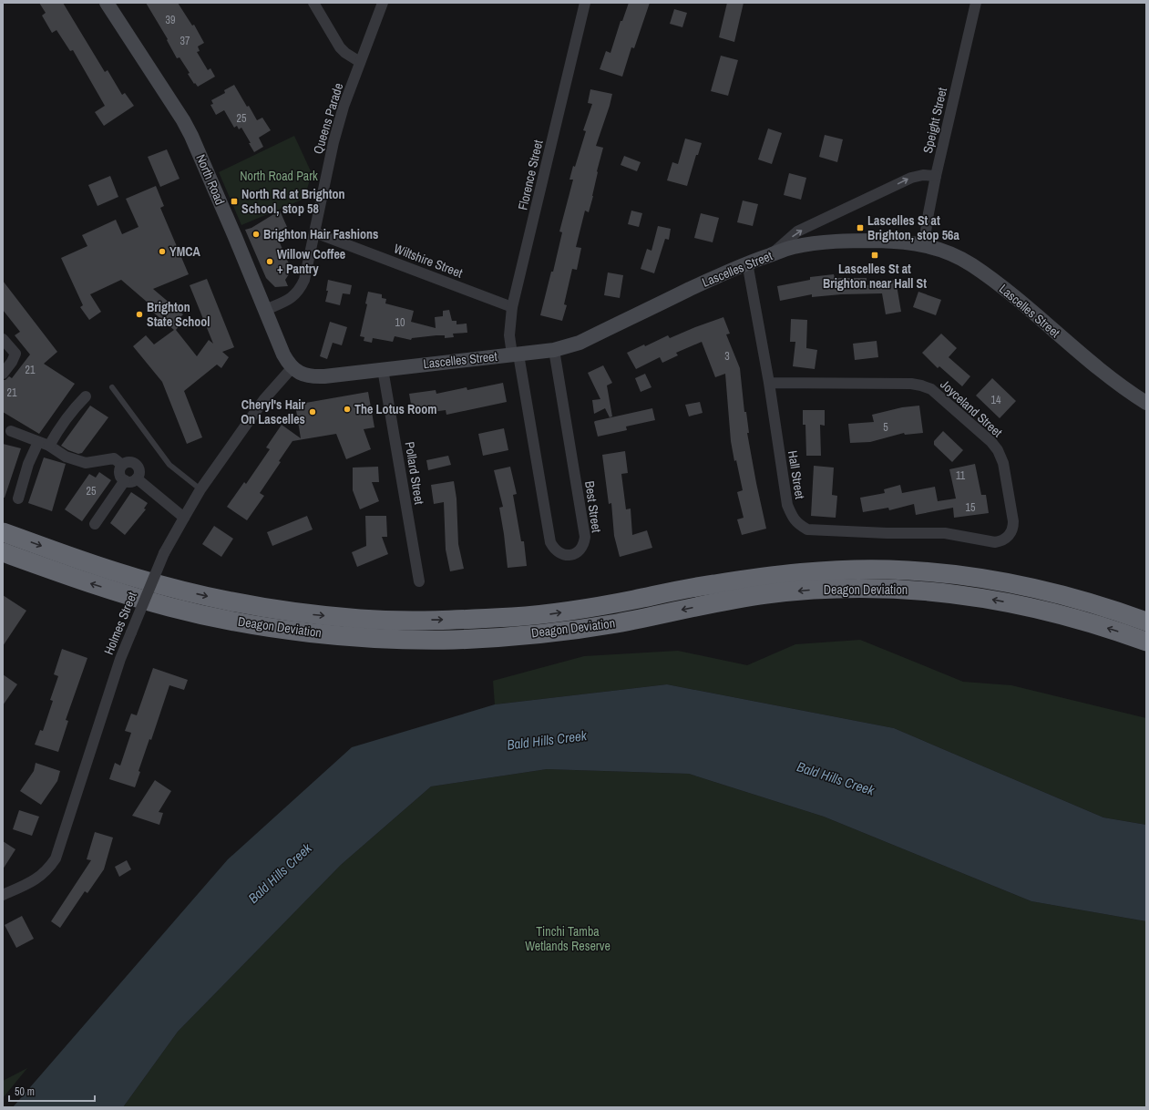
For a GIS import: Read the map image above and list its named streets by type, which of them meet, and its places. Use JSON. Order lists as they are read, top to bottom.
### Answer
{
  "streets": {
    "highway": ["Deagon Deviation"],
    "street": [
      "Queens Parade",
      "Speight Street",
      "Florence Street",
      "North Road",
      "Wiltshire Street",
      "Lascelles Street",
      "Joyceland Street",
      "Pollard Street",
      "Hall Street",
      "Best Street",
      "Holmes Street"
    ]
  },
  "crossings": [
    ["Queens Parade", "North Road"],
    ["Queens Parade", "Wiltshire Street"],
    ["Speight Street", "Lascelles Street"],
    ["Florence Street", "Wiltshire Street"],
    ["Florence Street", "Lascelles Street"],
    ["Florence Street", "Best Street"],
    ["North Road", "Lascelles Street"],
    ["North Road", "Holmes Street"],
    ["Lascelles Street", "Pollard Street"],
    ["Lascelles Street", "Hall Street"],
    ["Lascelles Street", "Best Street"],
    ["Lascelles Street", "Holmes Street"],
    ["Joyceland Street", "Hall Street"]
  ],
  "water": ["Bald Hills Creek"],
  "parks": ["North Road Park", "Tinchi Tamba Wetlands Reserve"],
  "places": {
    "transit": ["North Rd at Brighton School, stop 58", "Lascelles St at Brighton, stop 56a", "Lascelles St at Brighton near Hall St"],
    "other": [
      "Brighton Hair Fashions",
      "YMCA",
      "Willow Coffee + Pantry",
      "Brighton State School",
      "The Lotus Room",
      "Cheryl's Hair On Lascelles"
    ]
  },
  "house_numbers": [
    "39",
    "37",
    "25",
    "10",
    "3",
    "21",
    "21",
    "14",
    "5",
    "11",
    "25",
    "15"
  ],
  "scale_bar": "50 m"
}
